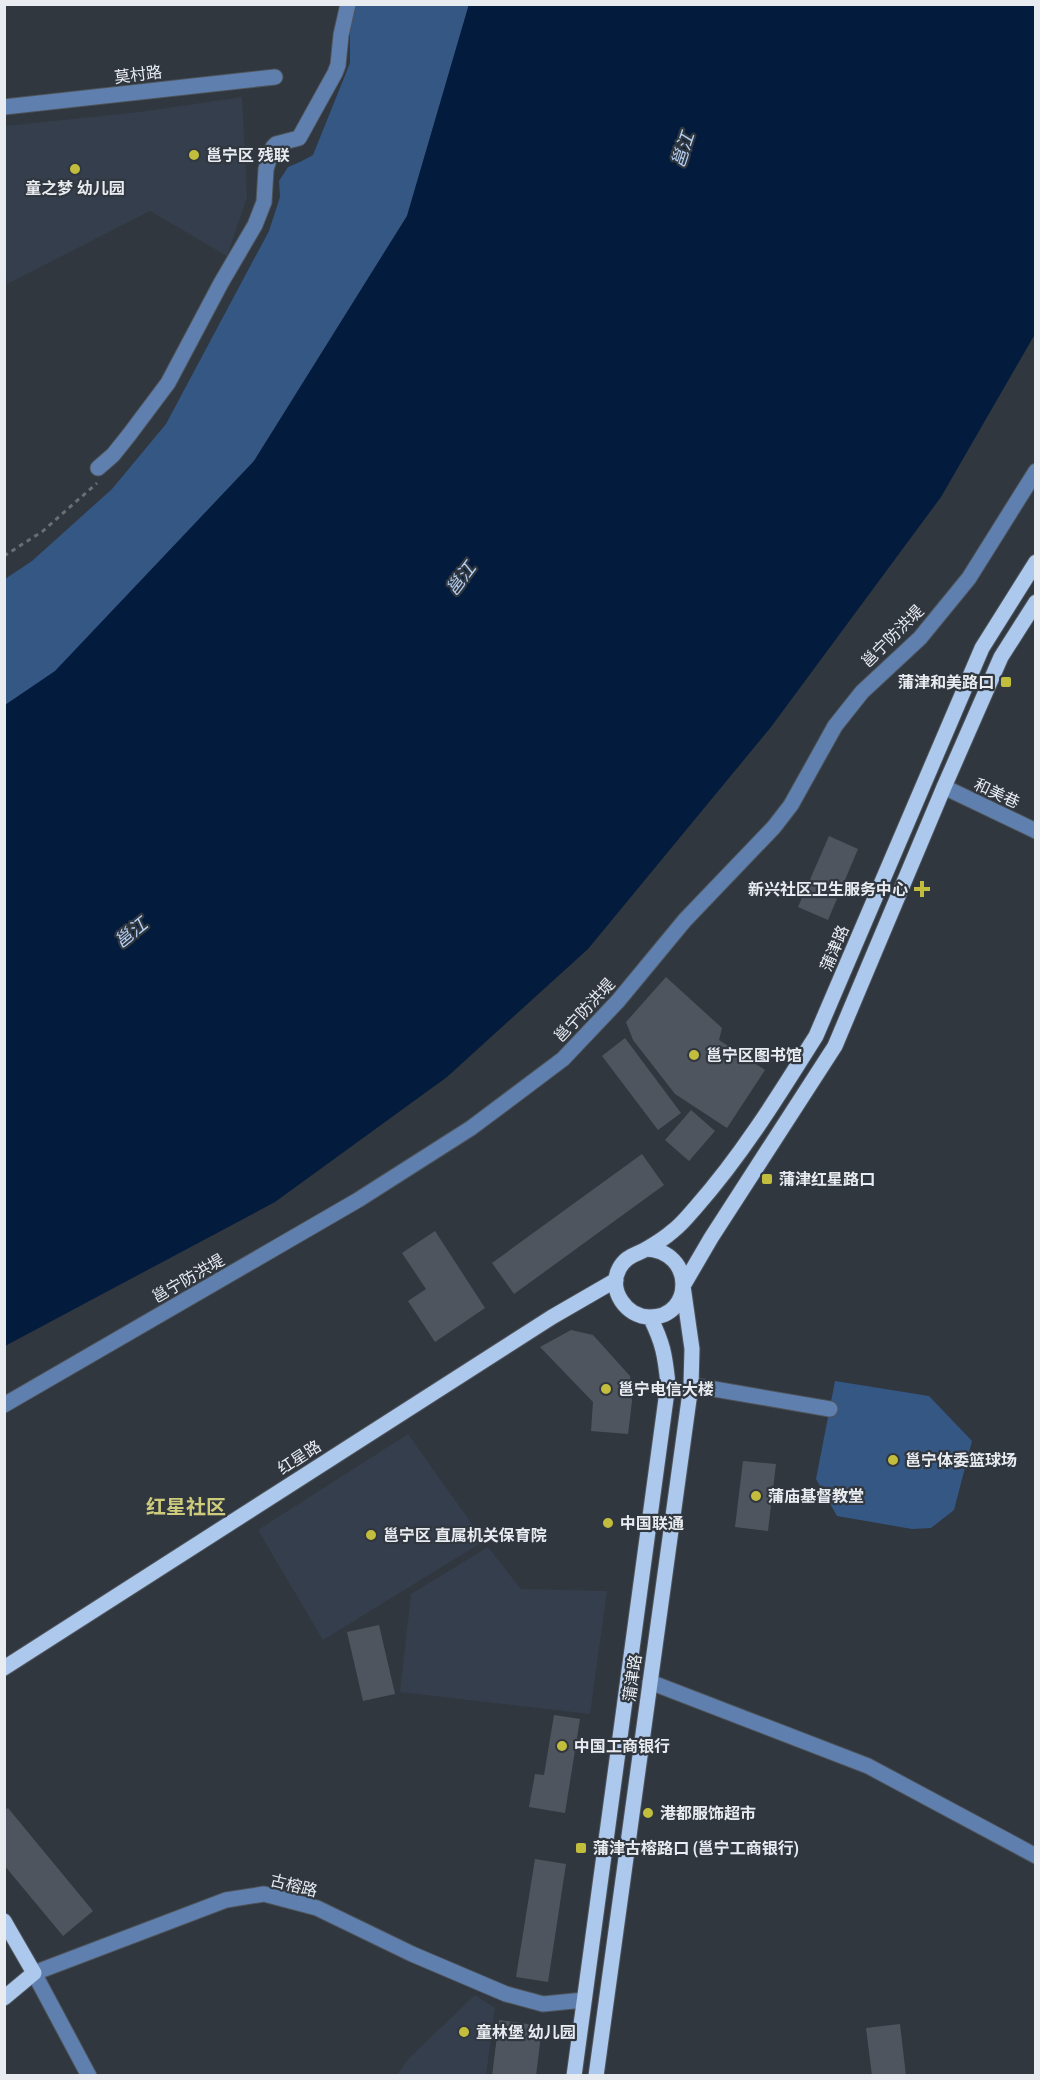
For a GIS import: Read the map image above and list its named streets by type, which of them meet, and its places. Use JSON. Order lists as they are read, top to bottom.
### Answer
{
  "streets": {
    "main road": ["蒲津路", "红星路"],
    "street": [
      "莫村路",
      "邕宁防洪堤",
      "和美巷",
      "古榕路"
    ]
  },
  "crossings": [
    ["蒲津路", "红星路"],
    ["蒲津路", "古榕路"]
  ],
  "districts": ["红星社区"],
  "water": ["邕江"],
  "places": {
    "other": [
      "邕宁区 残联",
      "童之梦 幼儿园",
      "邕宁区图书馆",
      "邕宁电信大楼",
      "邕宁体委篮球场",
      "蒲庙基督教堂",
      "中国联通",
      "邕宁区 直属机关保育院",
      "中国工商银行",
      "港都服饰超市",
      "童林堡 幼儿园"
    ],
    "transit": ["蒲津和美路口", "蒲津红星路口", "蒲津古榕路口 (邕宁工商银行)"],
    "health": ["新兴社区卫生服务中心"]
  }
}
